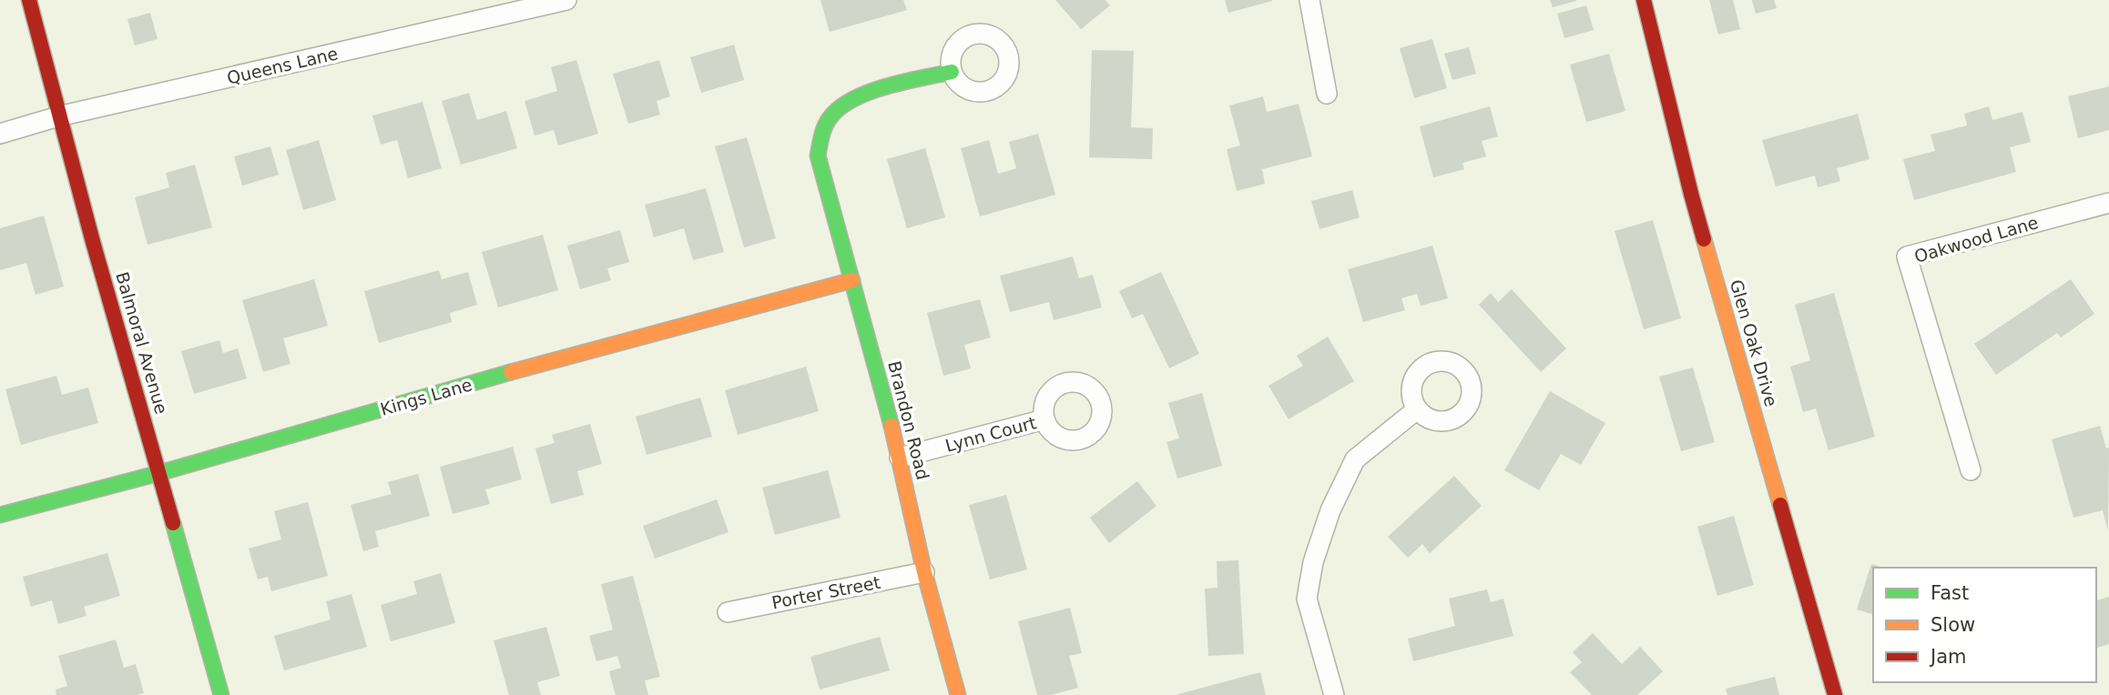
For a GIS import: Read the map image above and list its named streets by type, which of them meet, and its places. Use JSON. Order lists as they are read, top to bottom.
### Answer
{
  "streets": {
    "street": [
      "Queens Lane",
      "Oakwood Lane",
      "Balmoral Avenue",
      "Glen Oak Drive",
      "Kings Lane",
      "Brandon Road",
      "Lynn Court",
      "Porter Street"
    ]
  },
  "crossings": [
    ["Queens Lane", "Balmoral Avenue"],
    ["Balmoral Avenue", "Kings Lane"],
    ["Kings Lane", "Brandon Road"],
    ["Brandon Road", "Lynn Court"],
    ["Brandon Road", "Porter Street"]
  ],
  "legend": ["Fast", "Slow", "Jam"]
}
